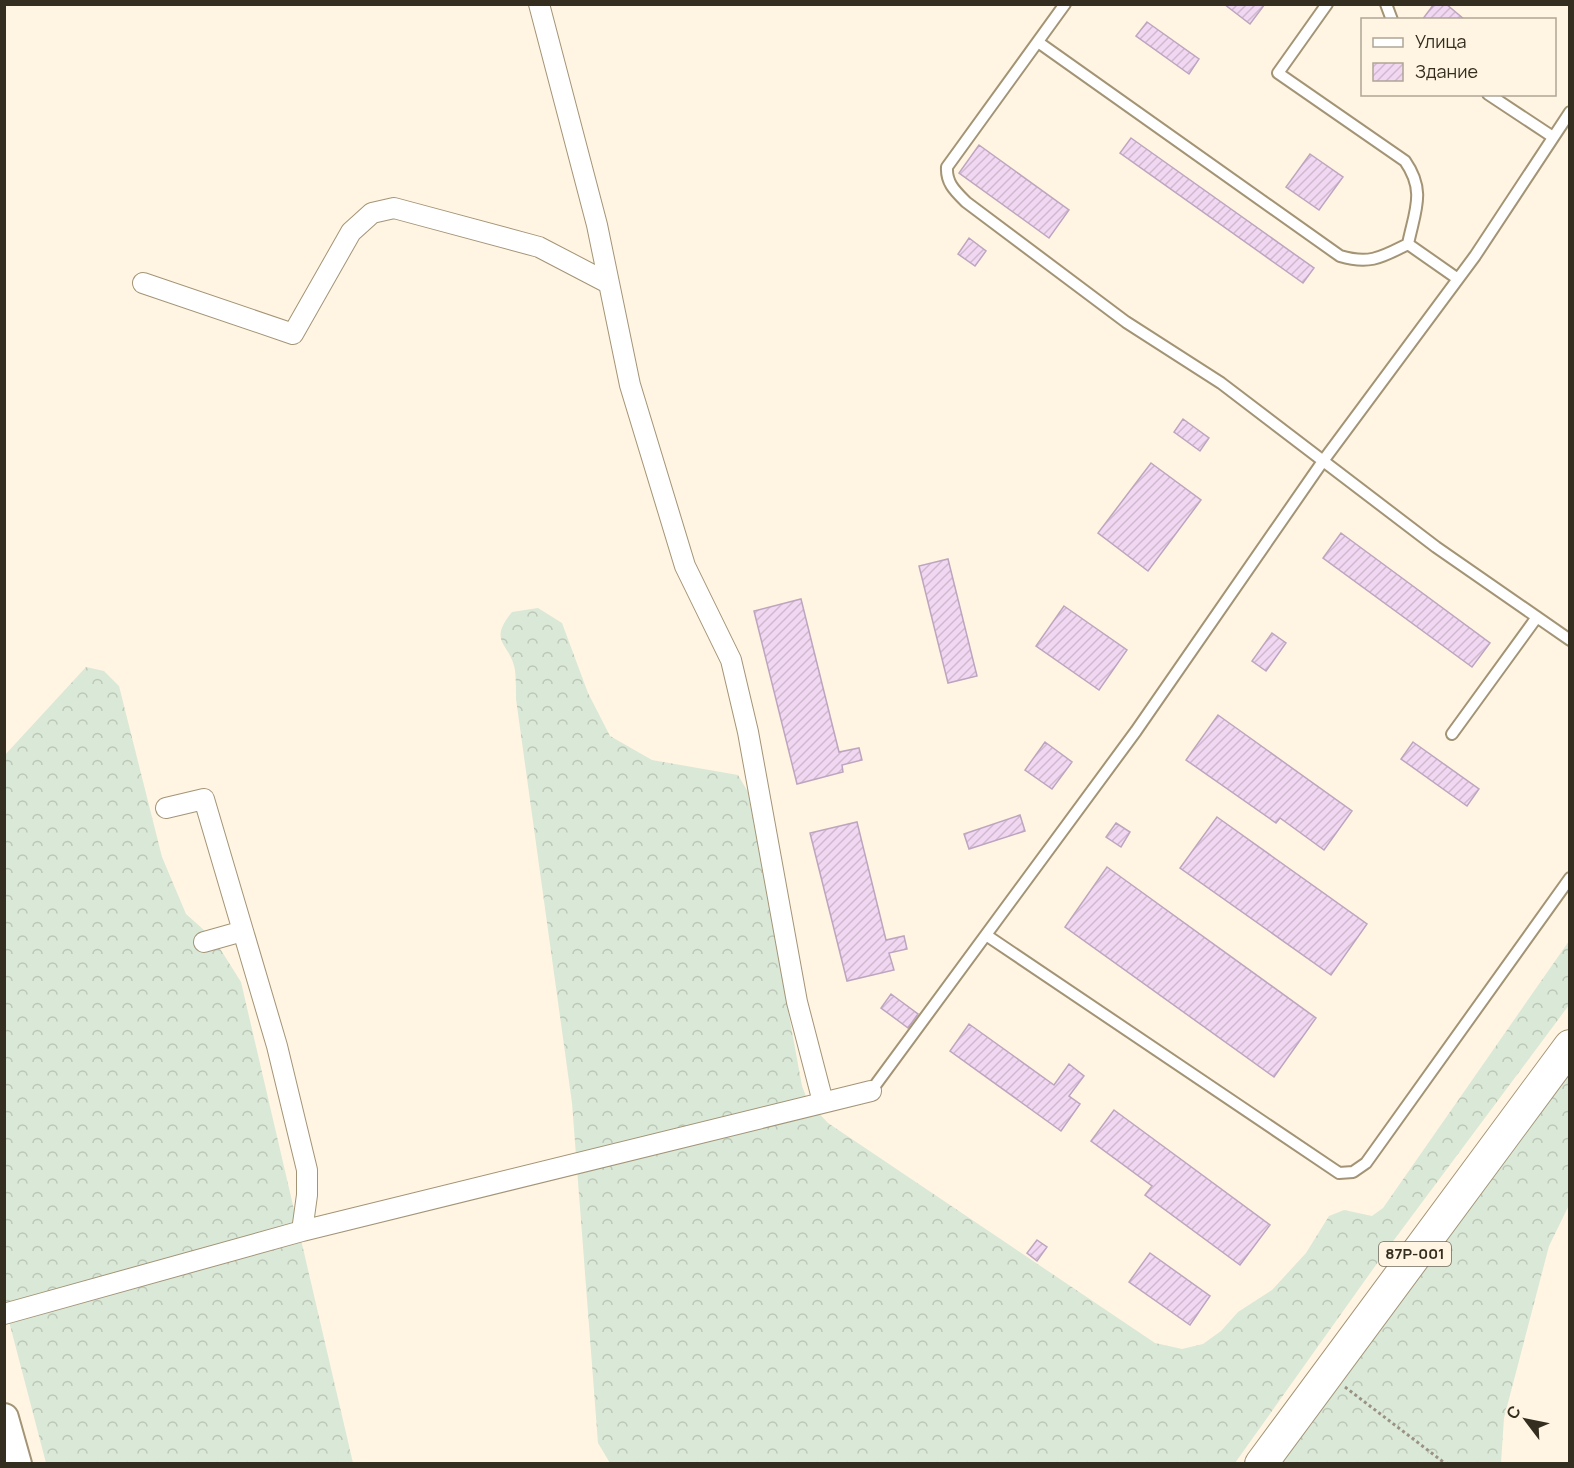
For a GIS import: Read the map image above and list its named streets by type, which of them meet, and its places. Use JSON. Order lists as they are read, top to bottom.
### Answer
{
  "streets": {
    "main road": ["87Р-001"]
  },
  "legend": ["Улица", "Здание"],
  "north": "top left"
}
